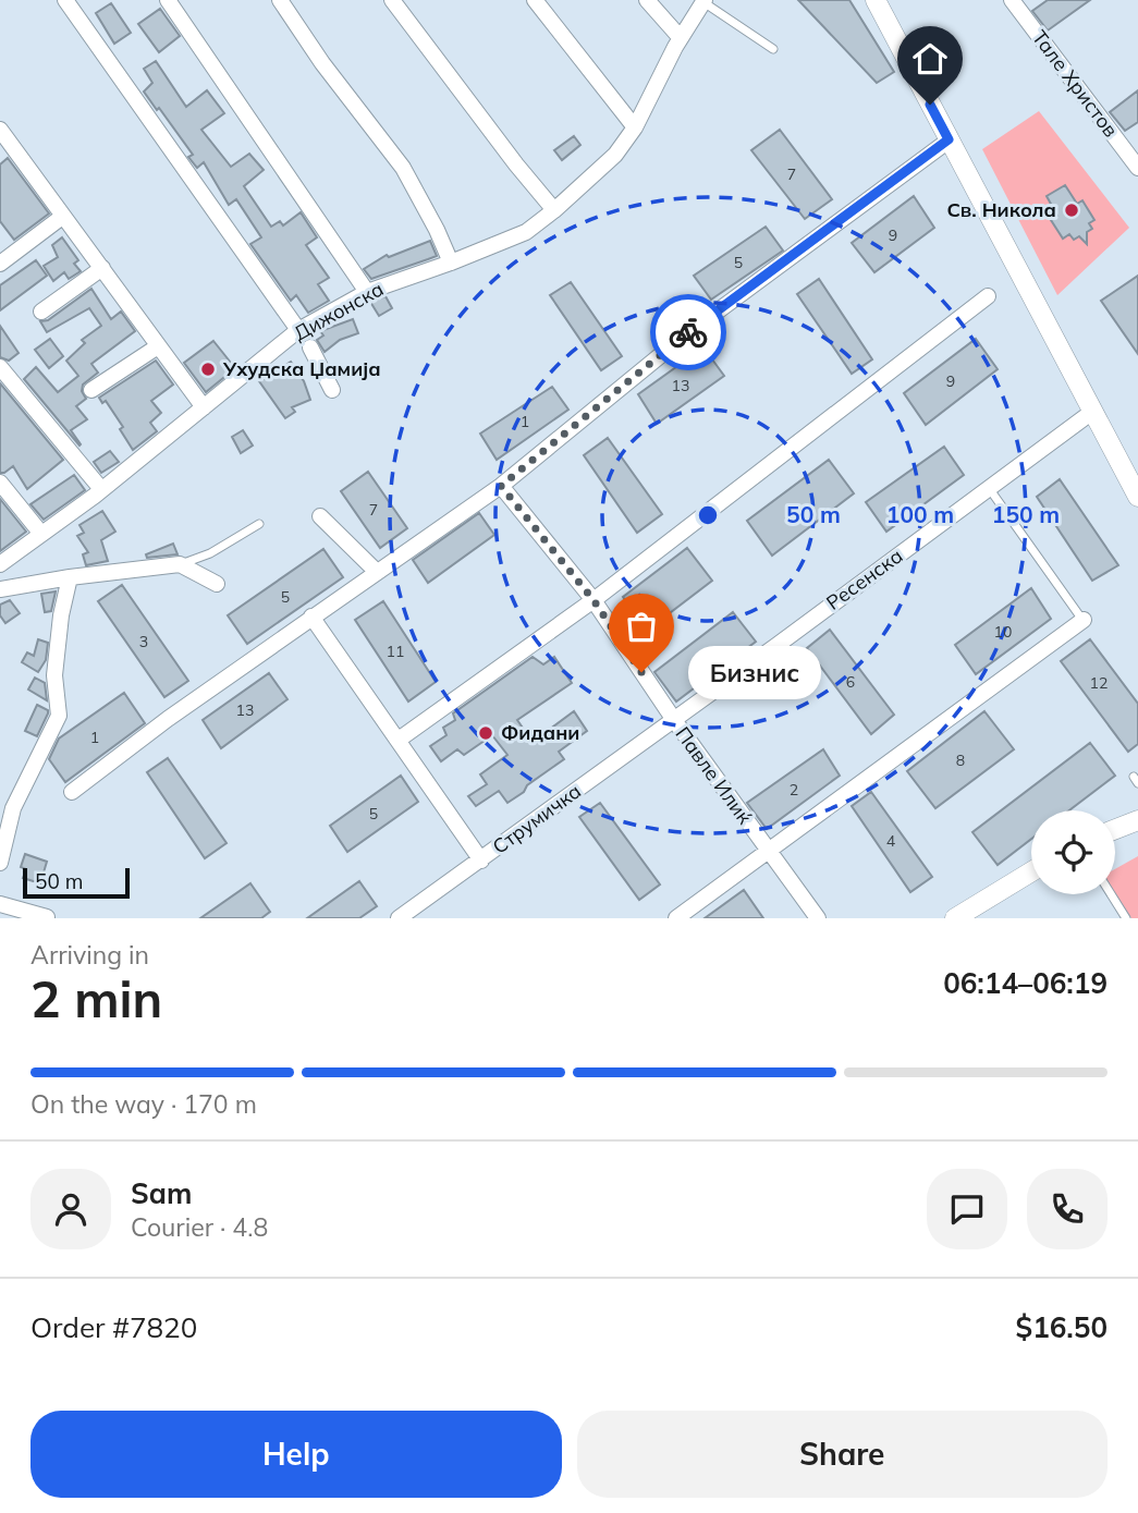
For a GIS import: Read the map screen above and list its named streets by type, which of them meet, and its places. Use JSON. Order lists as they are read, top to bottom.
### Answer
{
  "streets": {
    "street": [
      "Тале Христов",
      "Дижонска",
      "Ресенска",
      "Павле Илиќ",
      "Струмичка"
    ]
  },
  "crossings": [
    ["Ресенска", "Павле Илиќ"],
    ["Ресенска", "Струмичка"],
    ["Павле Илиќ", "Струмичка"]
  ],
  "places": [
    "Св. Никола",
    "Ухудска Џамија",
    "Бизнис",
    "Фидани"
  ],
  "house_numbers": [
    "7",
    "9",
    "5",
    "9",
    "13",
    "1",
    "7",
    "5",
    "10",
    "3",
    "11",
    "6",
    "12",
    "13",
    "1",
    "8",
    "2",
    "5",
    "4"
  ],
  "scale_bar": "50 m",
  "page": {
    "bubble": "Бизнис",
    "scale": "50 m",
    "heading": ["2 min", "Arriving in", "06:14–06:19"],
    "panel": [
      "Sam",
      "Courier · 4.8",
      "Order #7820",
      "$16.50"
    ],
    "bar": "On the way · 170 m",
    "buttons": ["Help", "Share"]
  },
  "rings": ["50 m", "100 m", "150 m"]
}
